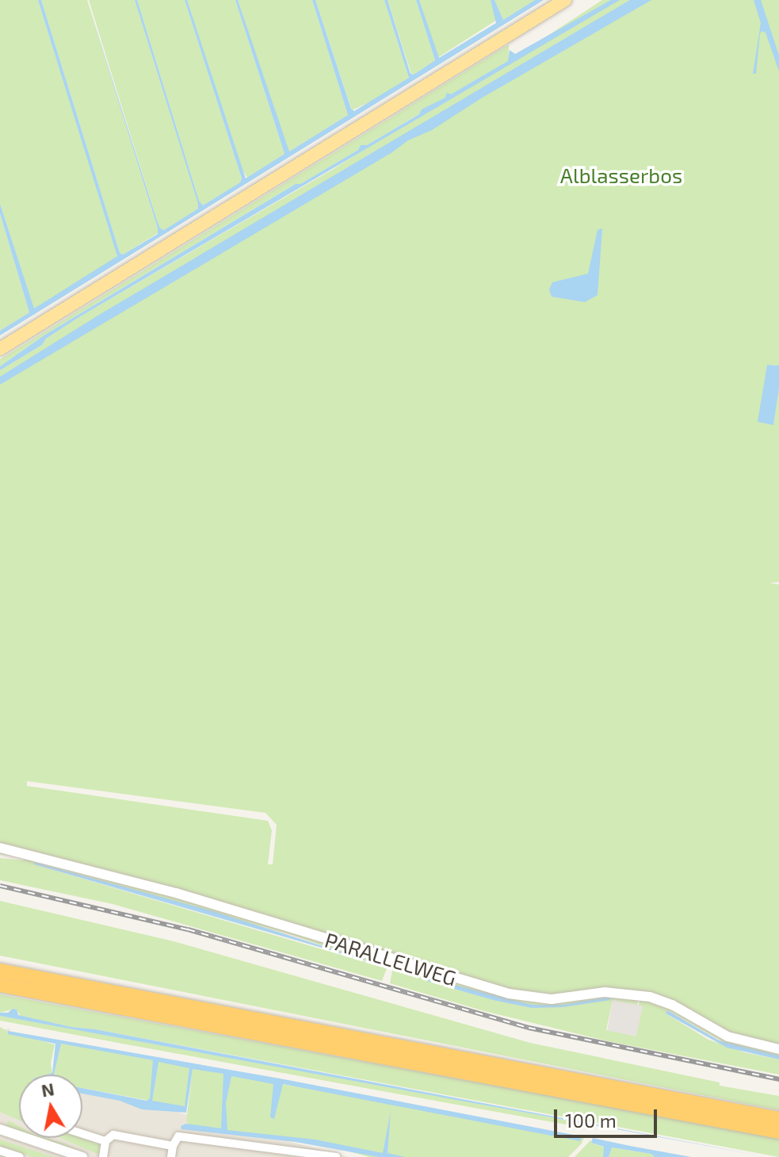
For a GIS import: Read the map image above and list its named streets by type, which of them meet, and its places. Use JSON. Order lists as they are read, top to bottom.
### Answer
{
  "streets": {
    "street": ["PARALLELWEG"]
  },
  "parks": ["Alblasserbos"],
  "scale_bar": "100 m",
  "north": "top"
}
